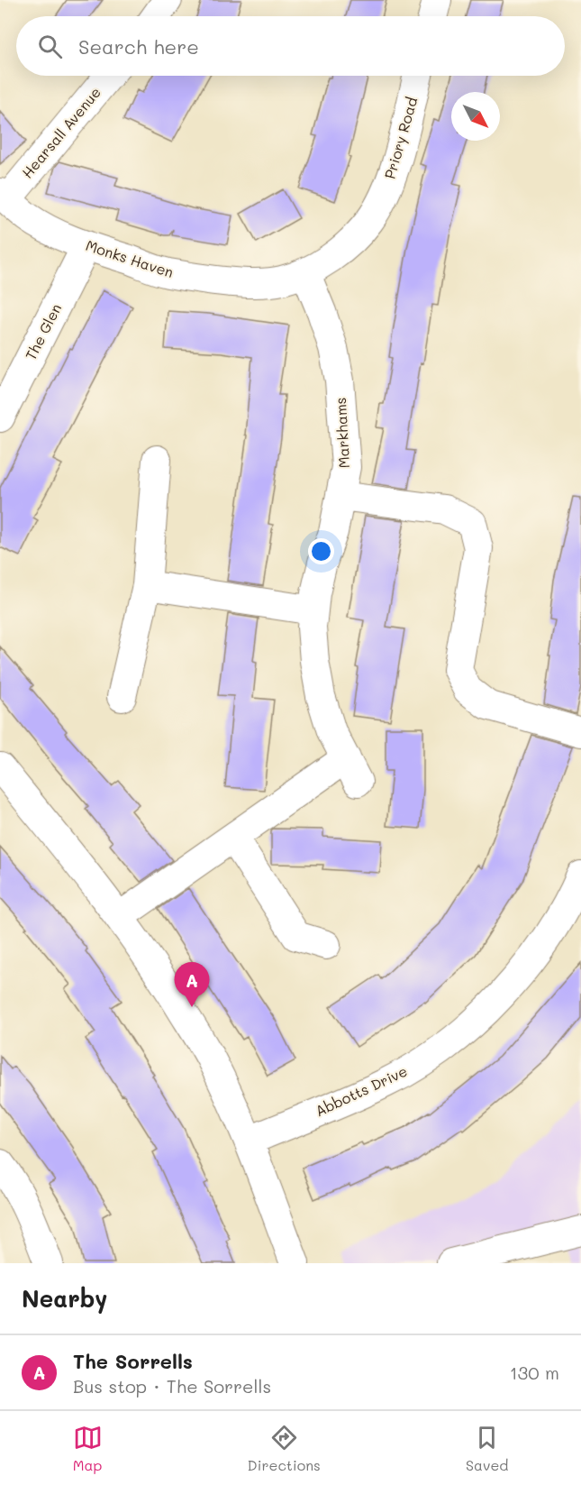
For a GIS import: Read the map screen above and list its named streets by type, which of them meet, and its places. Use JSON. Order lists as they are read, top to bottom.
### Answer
{
  "streets": {
    "street": [
      "Hearsall Avenue",
      "Priory Road",
      "Monks Haven",
      "The Glen",
      "Markhams",
      "Abbotts Drive"
    ]
  },
  "crossings": [
    ["Hearsall Avenue", "Monks Haven"],
    ["Priory Road", "Monks Haven"],
    ["Priory Road", "Markhams"],
    ["Monks Haven", "The Glen"],
    ["Monks Haven", "Markhams"]
  ],
  "north": "bottom right",
  "page": {
    "search": "Search here",
    "pins": "A",
    "heading": "Nearby",
    "list": [
      {
        "mark": "A",
        "name": "The Sorrells",
        "note": "Bus stop · The Sorrells",
        "value": "130 m"
      }
    ],
    "nav": ["Map", "Directions", "Saved"]
  }
}
